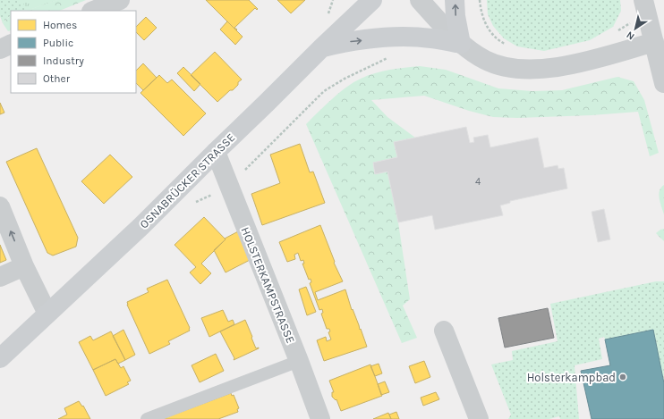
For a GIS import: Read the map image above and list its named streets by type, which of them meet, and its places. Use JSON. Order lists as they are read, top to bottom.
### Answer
{
  "streets": {
    "main road": ["OSNABRÜCKER STRASSE"],
    "street": ["HOLSTERKAMPSTRASSE"]
  },
  "crossings": [
    ["OSNABRÜCKER STRASSE", "HOLSTERKAMPSTRASSE"]
  ],
  "places": ["Holsterkampbad"],
  "house_numbers": ["4"],
  "legend": [
    "Homes",
    "Public",
    "Industry",
    "Other"
  ],
  "north": "bottom left"
}
